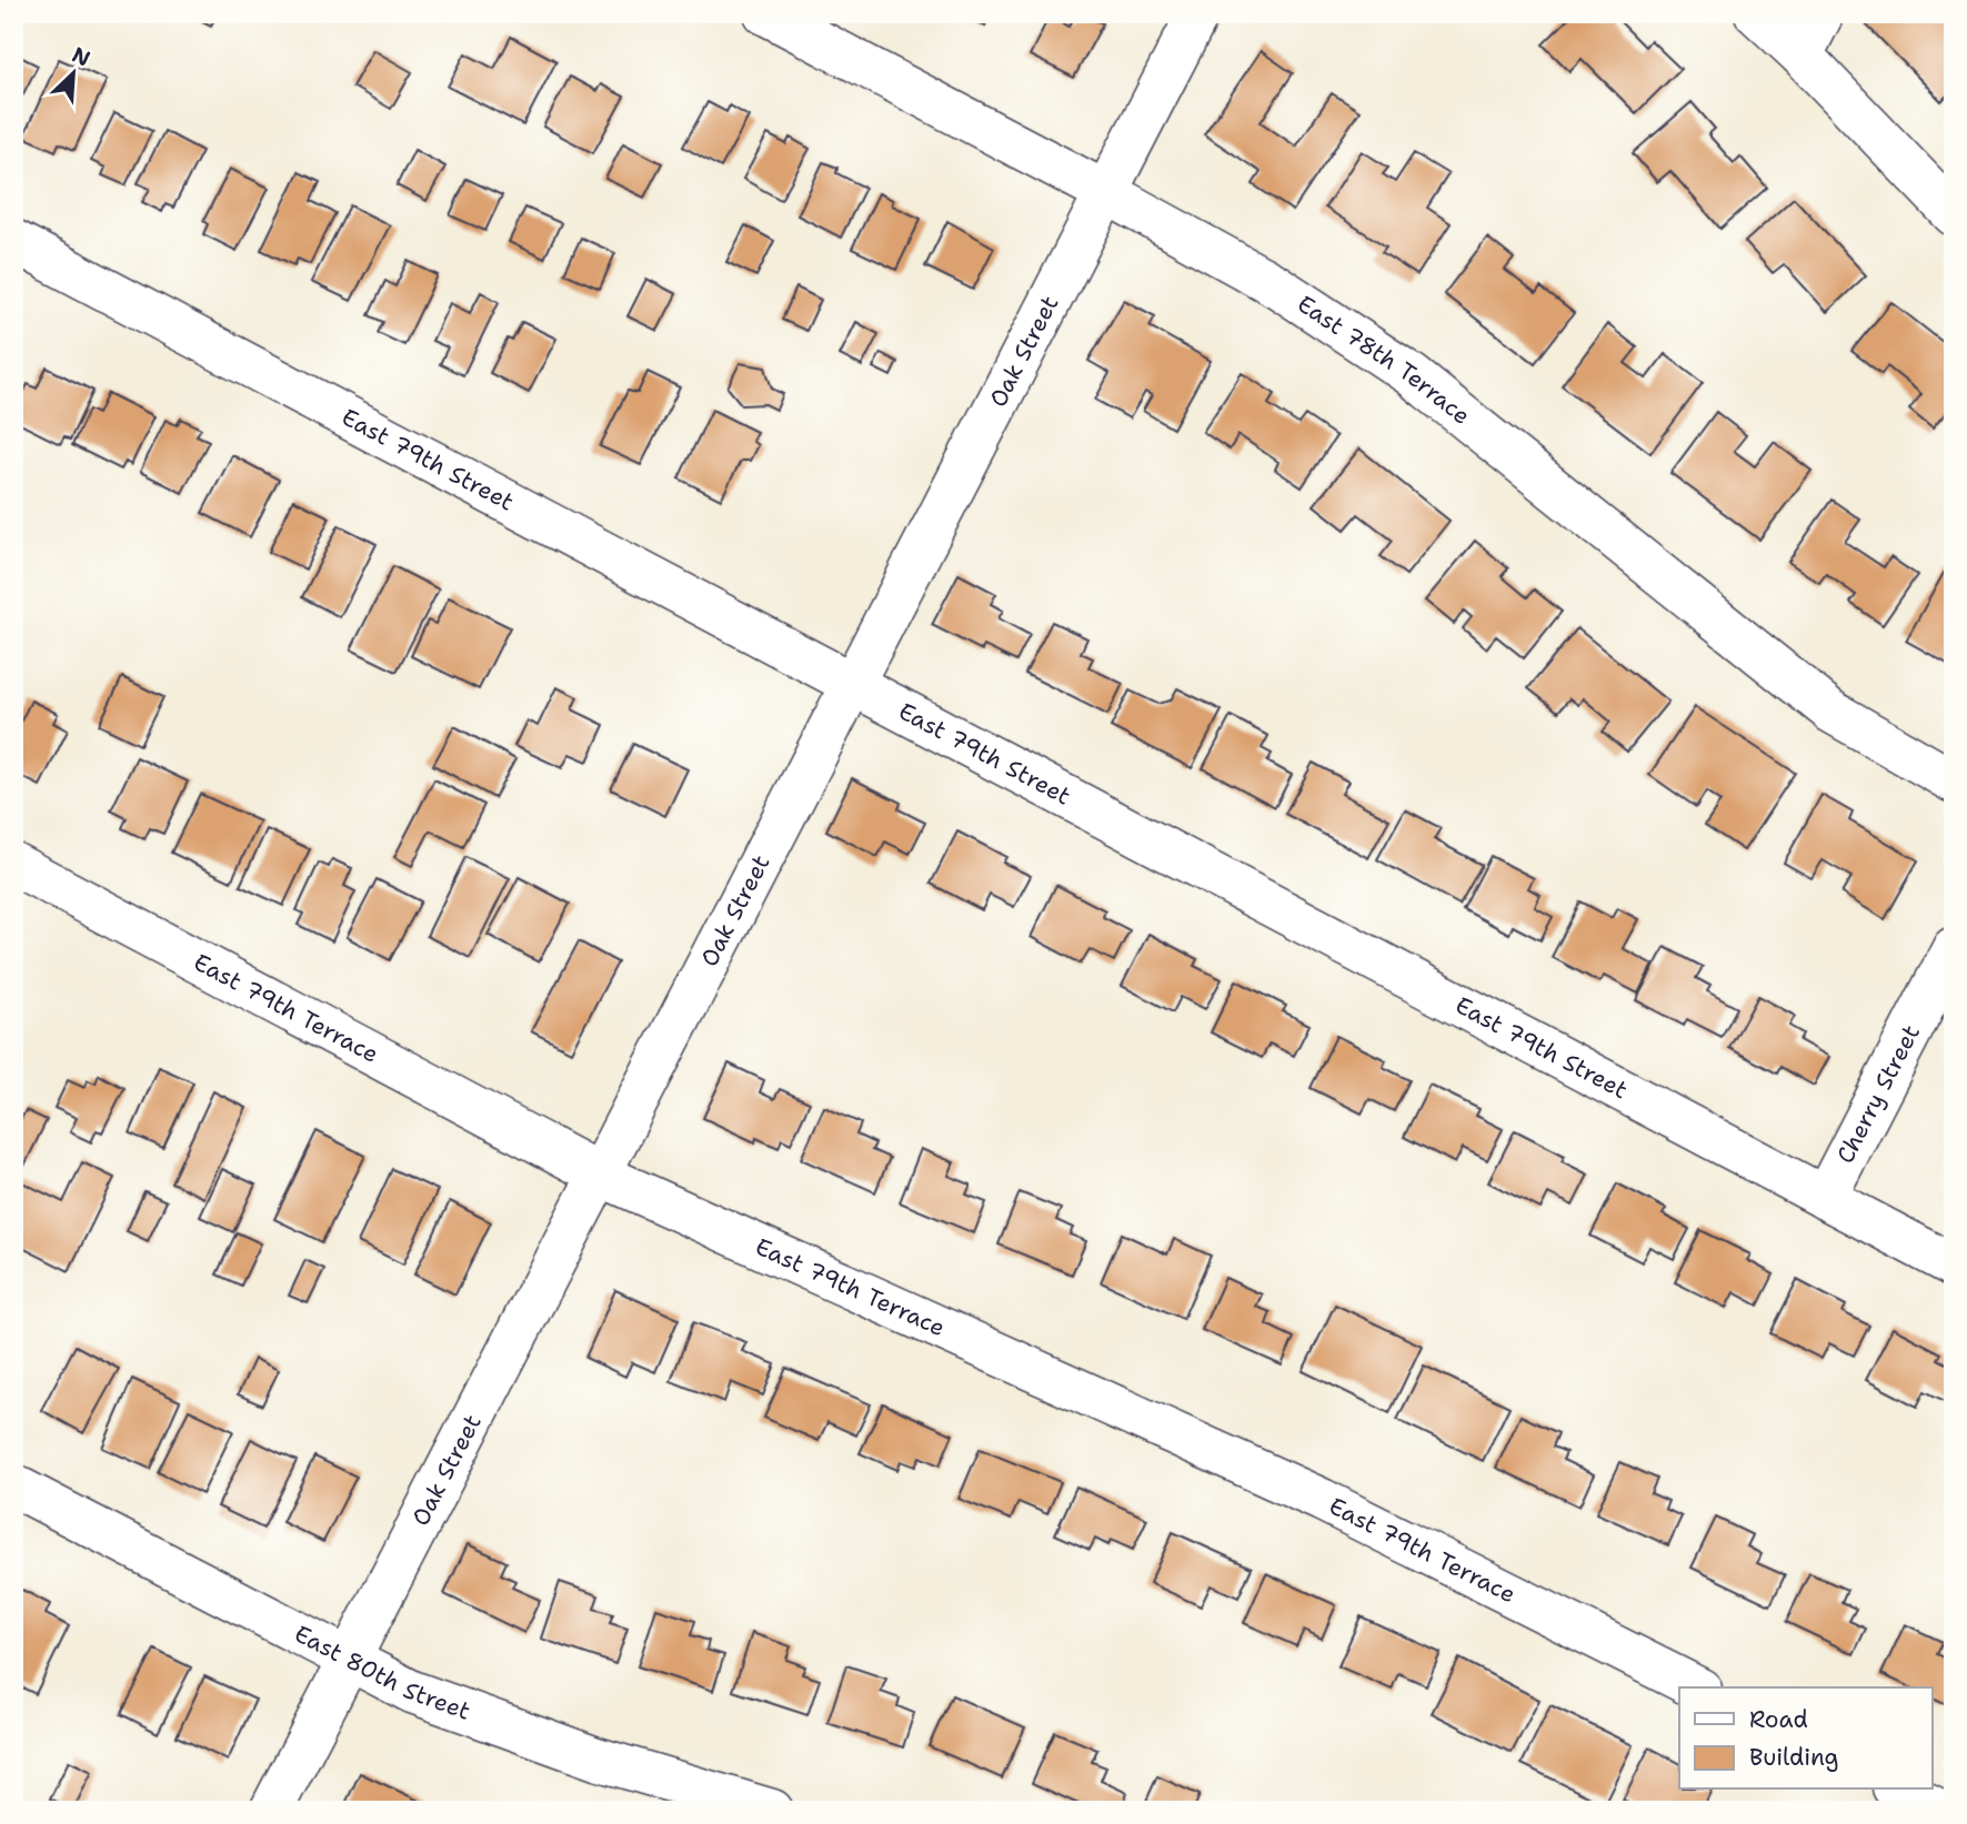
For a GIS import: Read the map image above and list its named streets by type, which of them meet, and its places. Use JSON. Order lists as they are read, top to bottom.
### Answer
{
  "streets": {
    "street": [
      "Oak Street",
      "East 78th Terrace",
      "East 79th Street",
      "East 79th Terrace",
      "Cherry Street",
      "East 80th Street"
    ]
  },
  "crossings": [
    ["Oak Street", "East 78th Terrace"],
    ["Oak Street", "East 79th Street"],
    ["Oak Street", "East 79th Terrace"],
    ["Oak Street", "East 80th Street"],
    ["East 79th Street", "Cherry Street"]
  ],
  "legend": ["Road", "Building"],
  "north": "top right"
}
